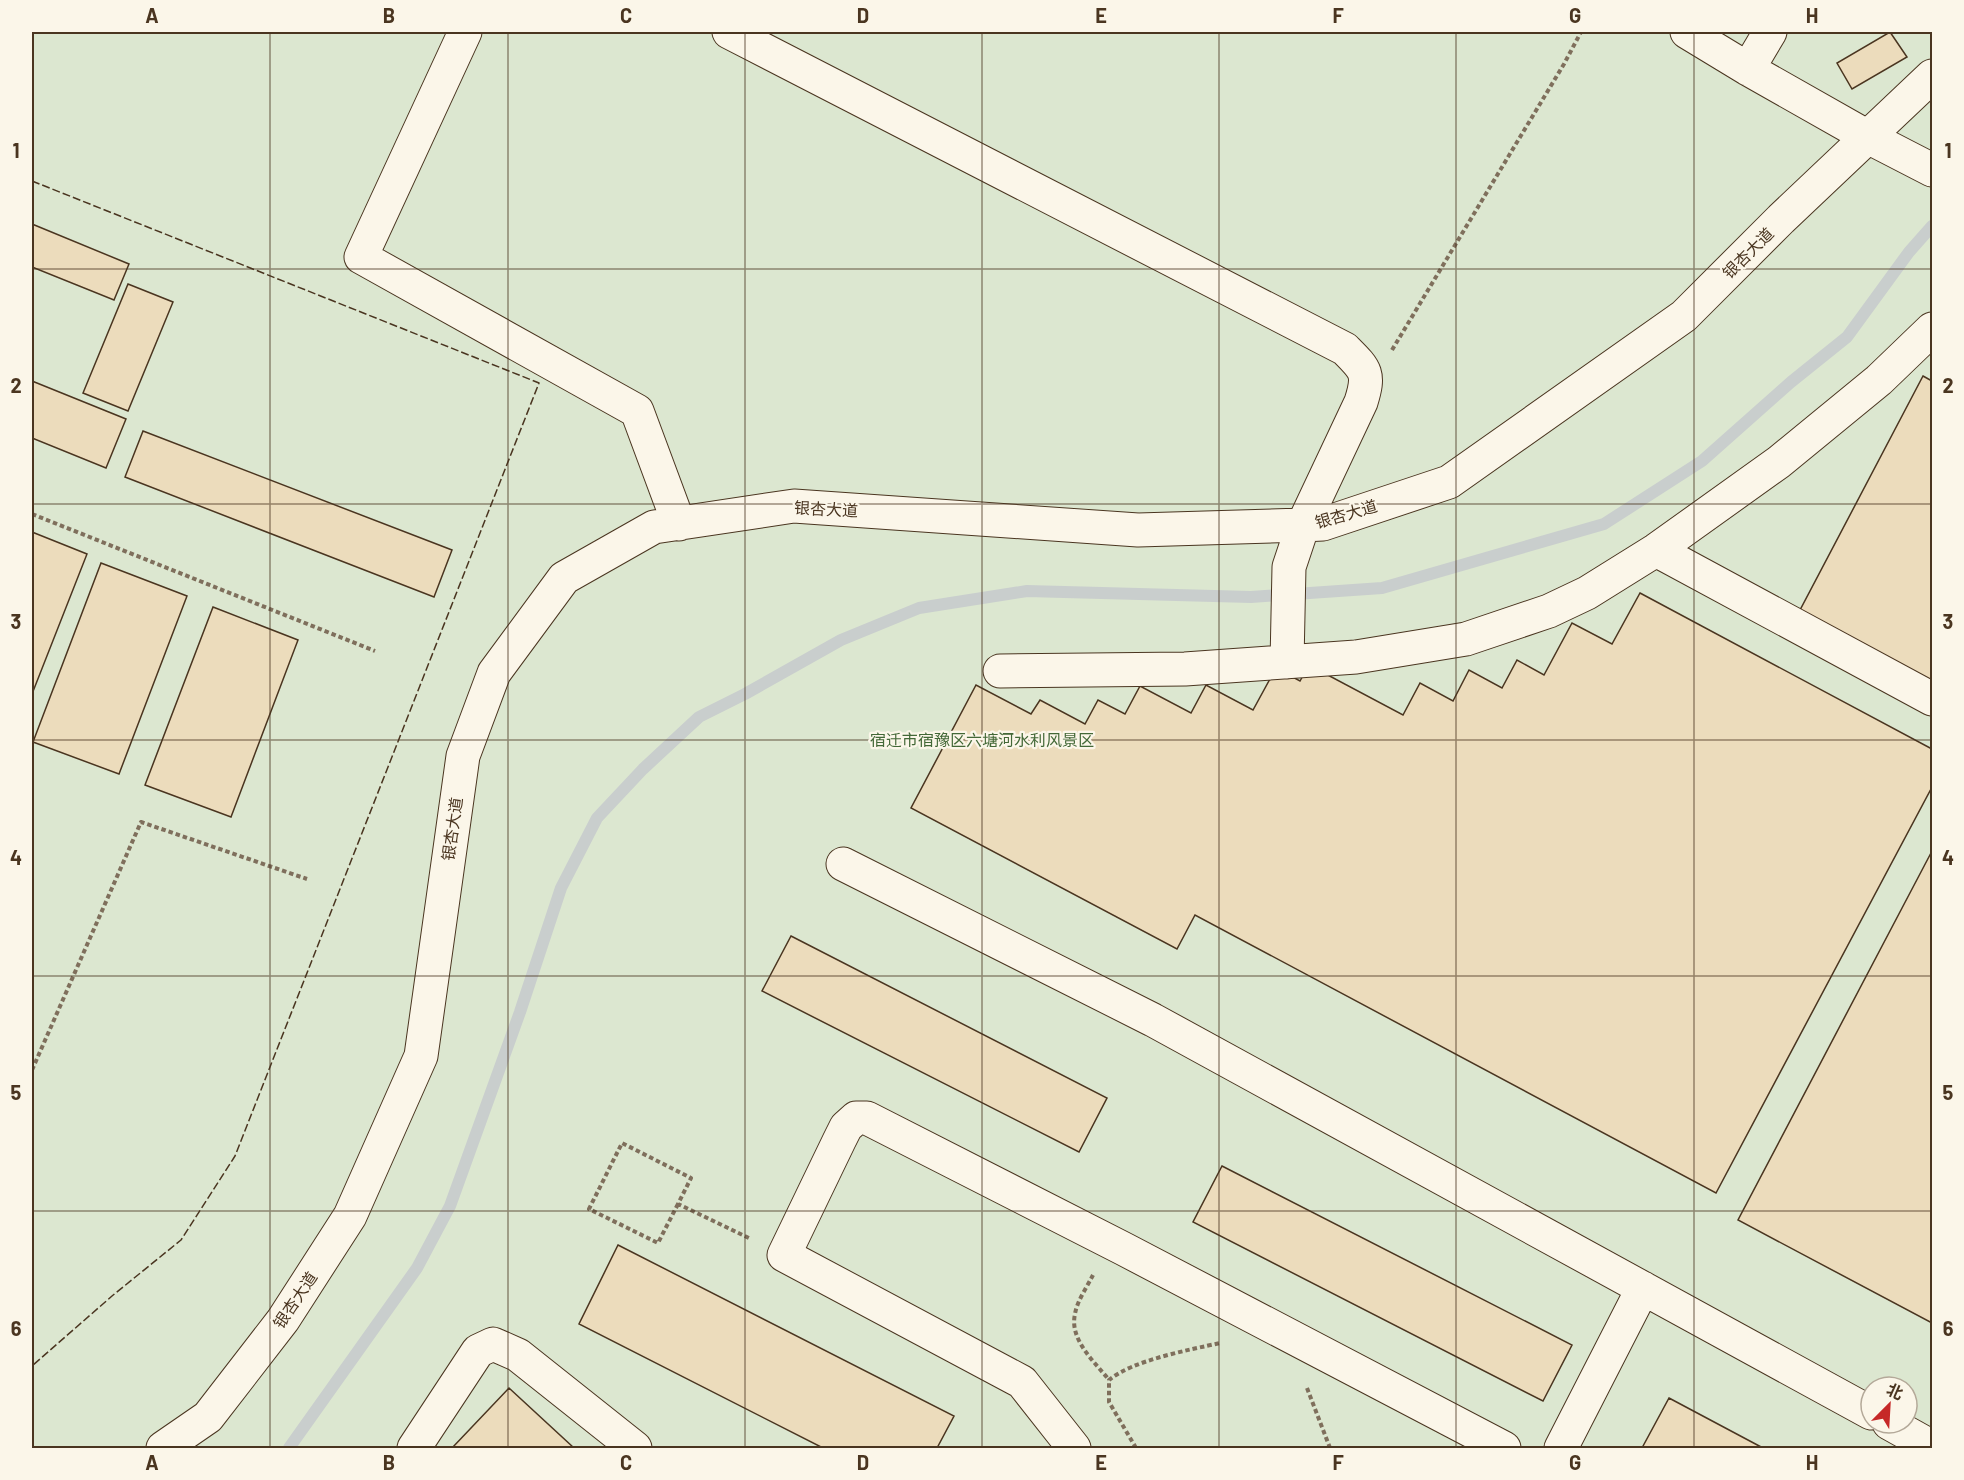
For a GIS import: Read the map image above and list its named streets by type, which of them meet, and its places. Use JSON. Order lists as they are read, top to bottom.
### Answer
{
  "streets": {
    "street": ["银杏大道"]
  },
  "parks": ["宿迁市宿豫区六塘河水利风景区"],
  "north": "top right",
  "grid": {
    "columns": [
      "A",
      "B",
      "C",
      "D",
      "E",
      "F",
      "G",
      "H"
    ],
    "rows": [
      "1",
      "2",
      "3",
      "4",
      "5",
      "6"
    ]
  }
}
